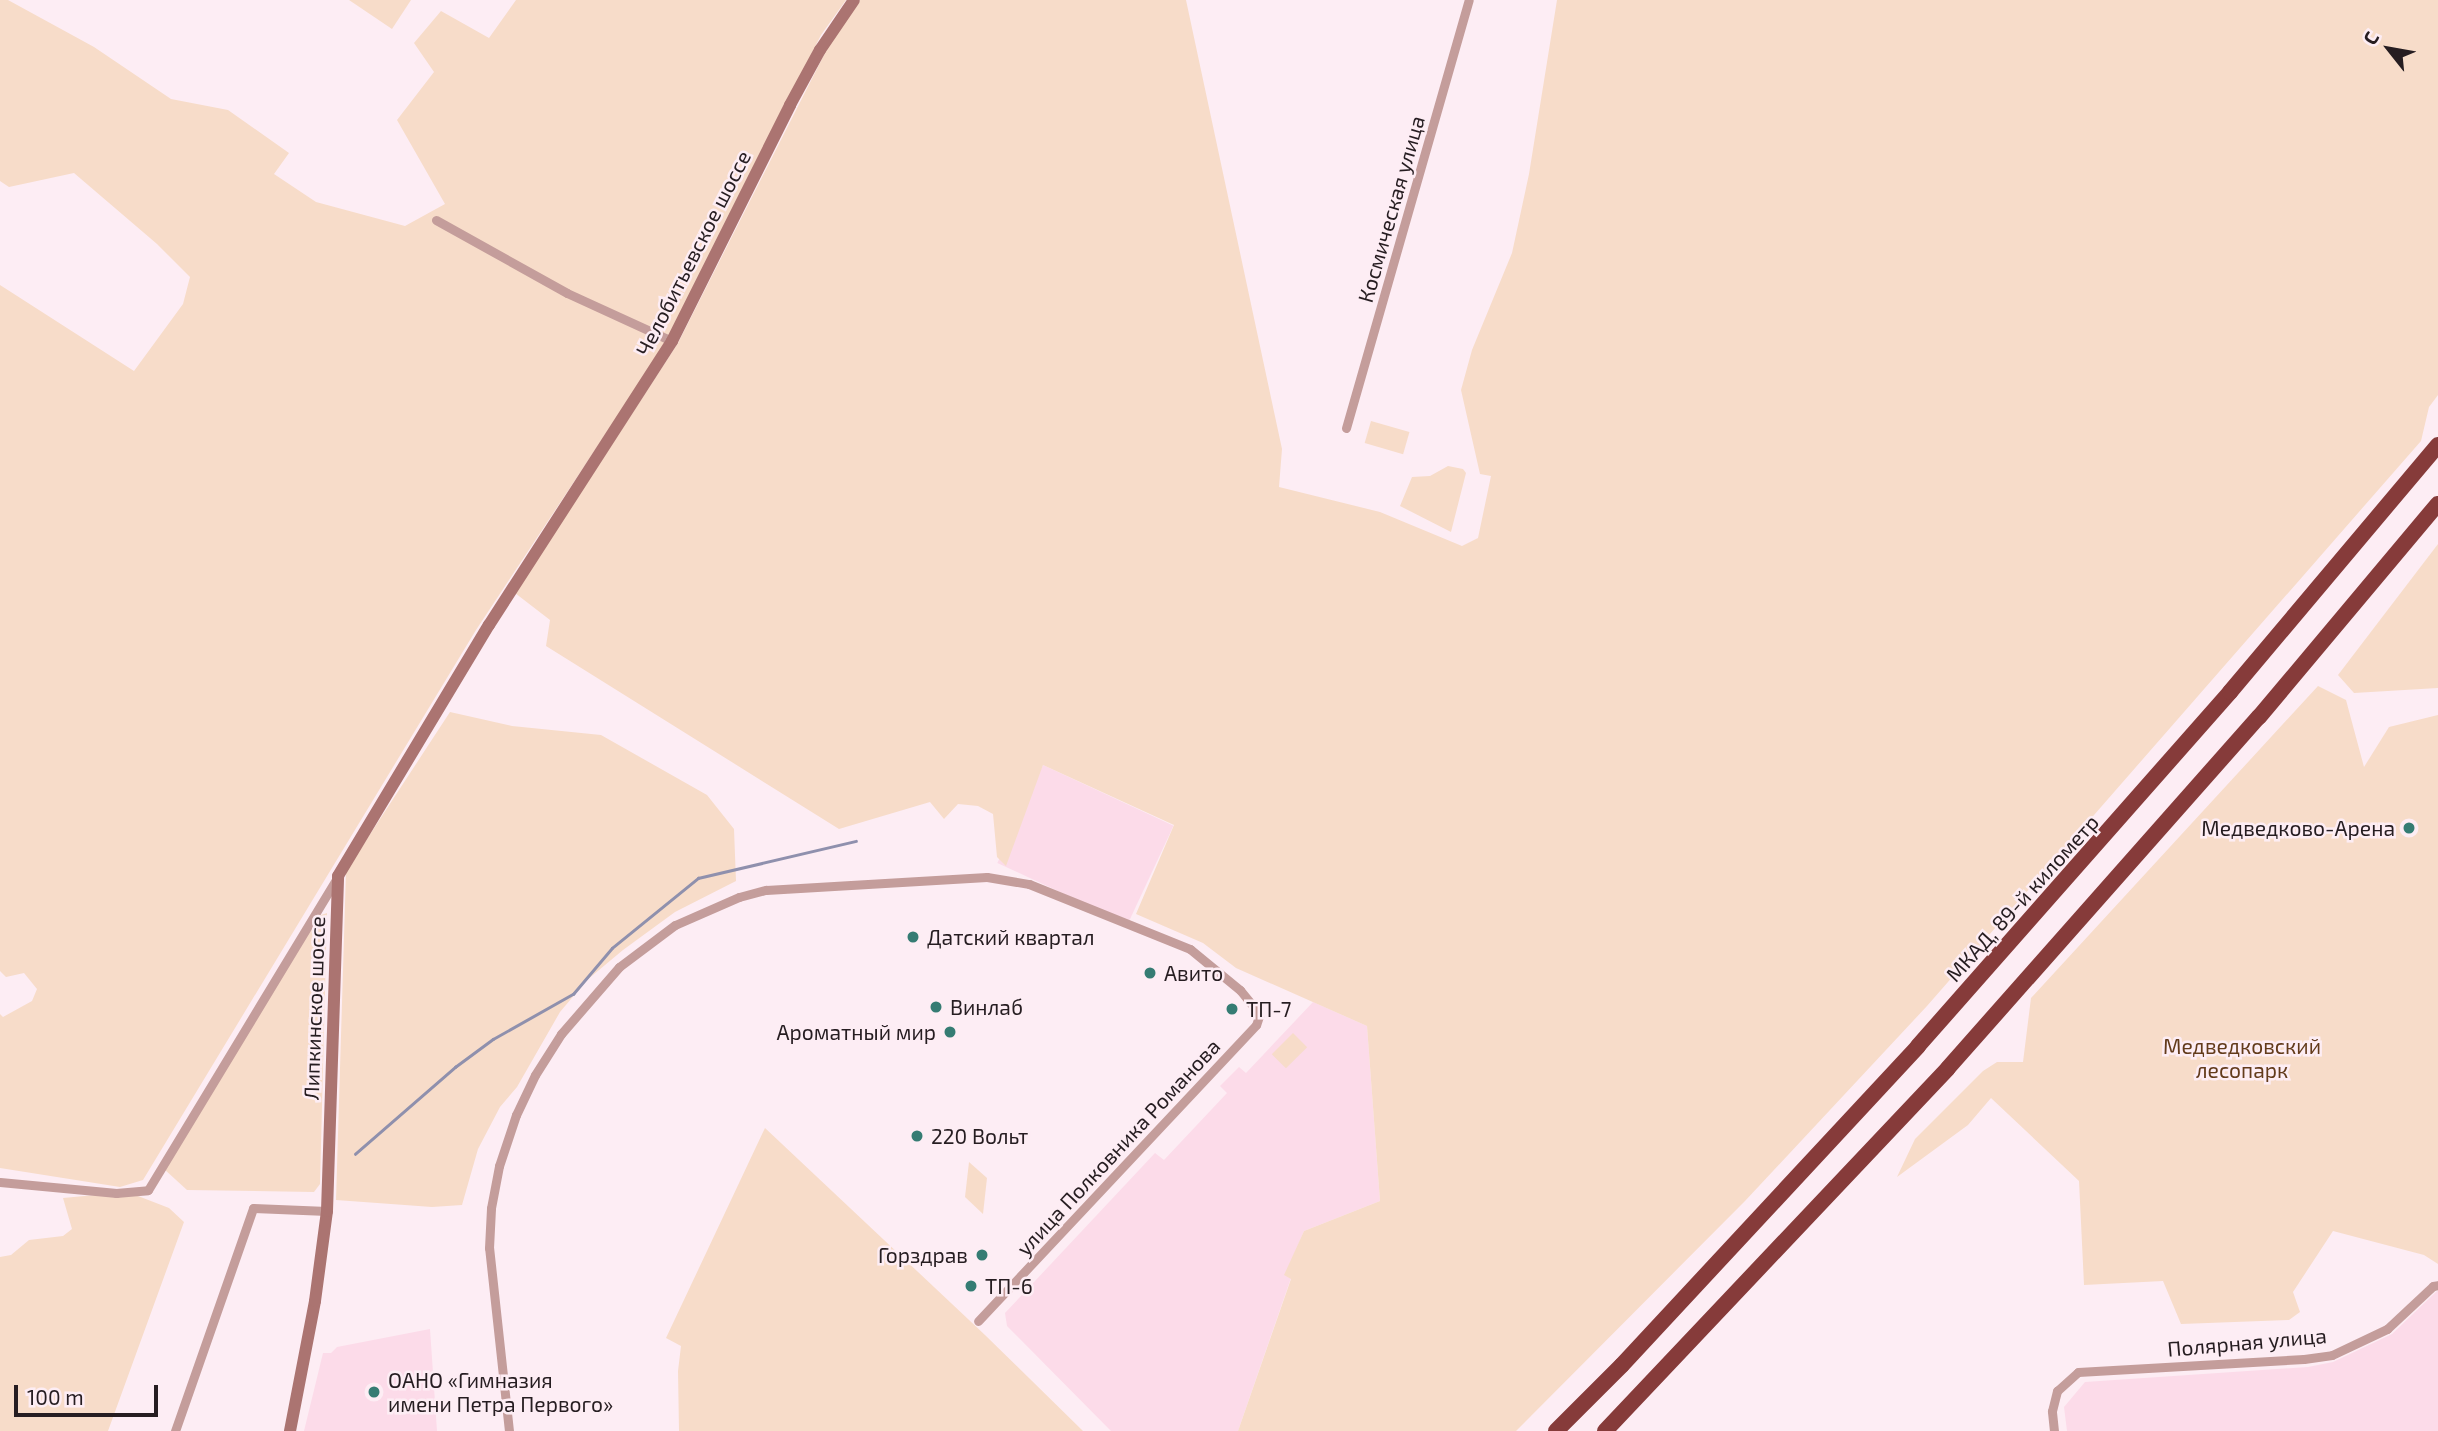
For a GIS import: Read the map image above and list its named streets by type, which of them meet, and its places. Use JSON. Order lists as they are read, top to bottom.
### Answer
{
  "streets": {
    "highway": ["МКАД, 89-й километр"],
    "street": [
      "Космическая улица",
      "Челобитьевское шоссе",
      "Липкинское шоссе",
      "улица Полковника Романова",
      "Полярная улица"
    ]
  },
  "crossings": [
    ["Челобитьевское шоссе", "Липкинское шоссе"]
  ],
  "parks": ["Медведковский лесопарк"],
  "places": [
    "Медведково-Арена",
    "Датский квартал",
    "Авито",
    "Винлаб",
    "ТП-7",
    "Ароматный мир",
    "220 Вольт",
    "Горздрав",
    "ТП-6",
    "ОАНО «Гимназия имени Петра Первого»"
  ],
  "scale_bar": "100 m",
  "north": "top left"
}
